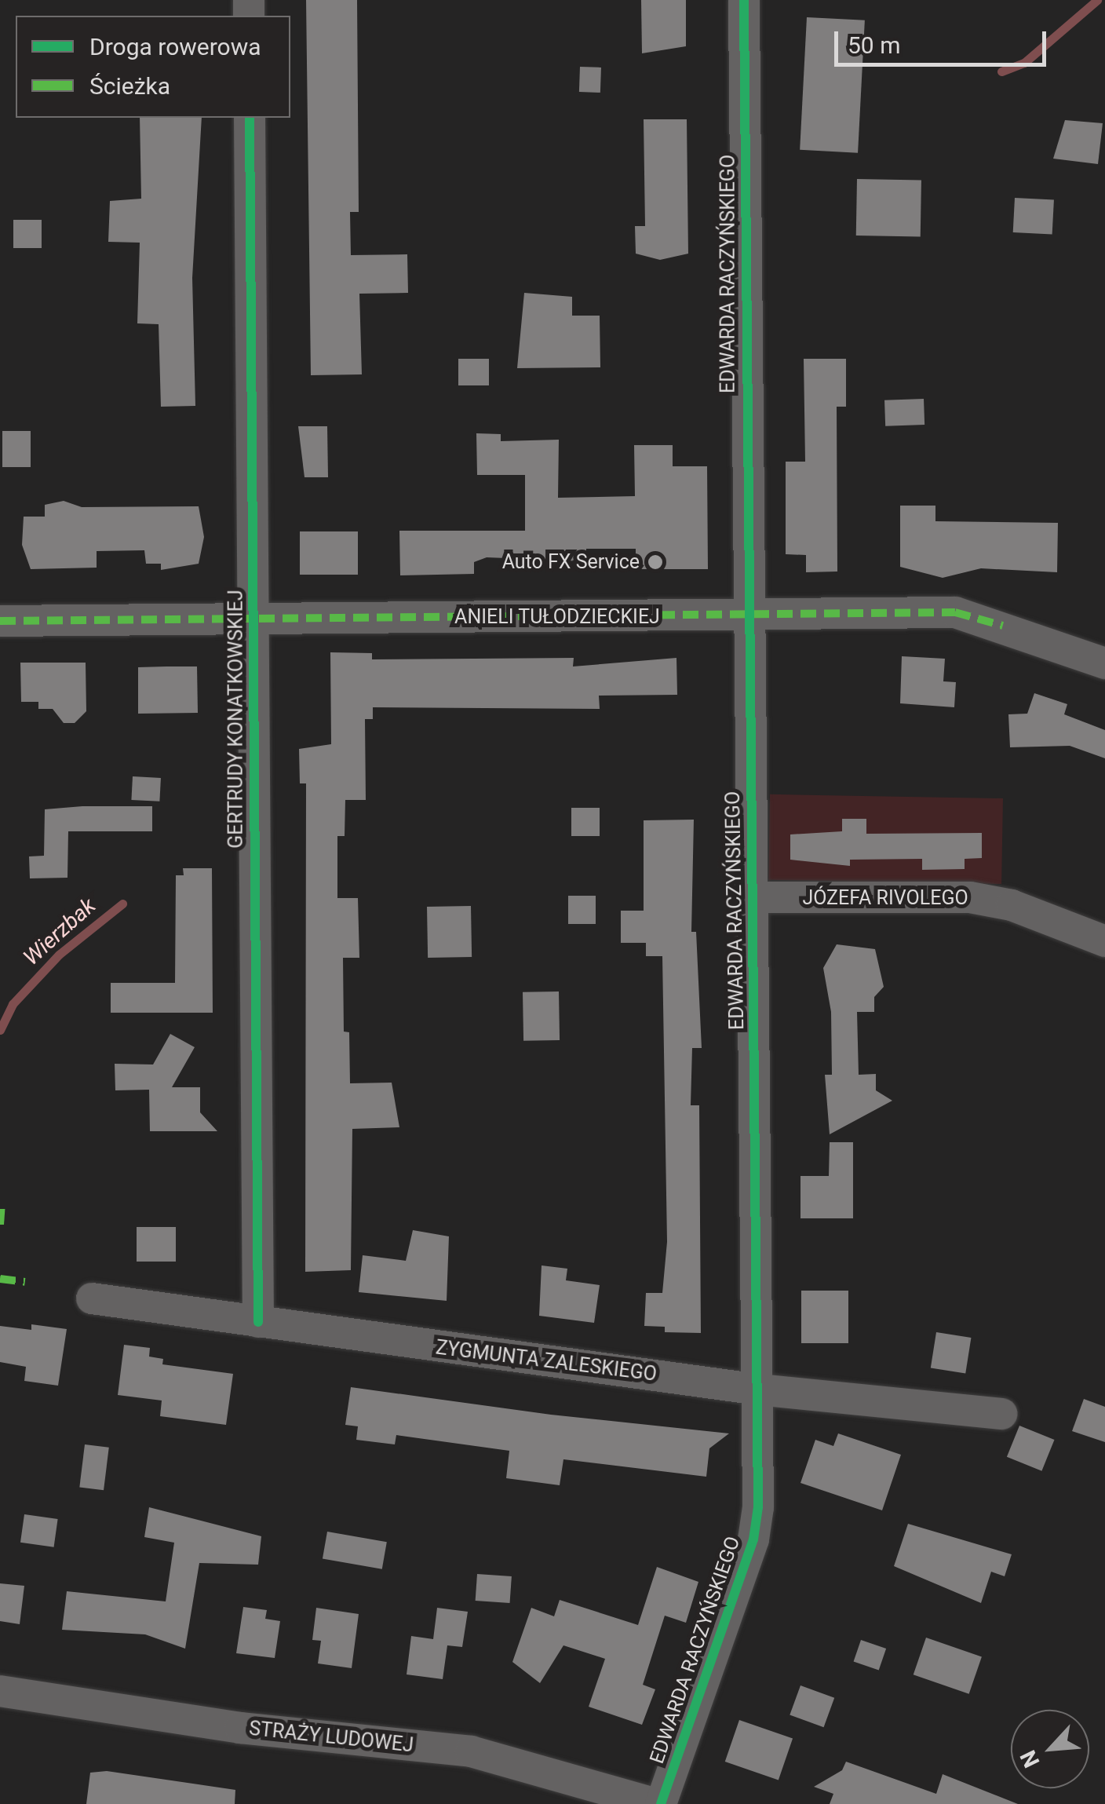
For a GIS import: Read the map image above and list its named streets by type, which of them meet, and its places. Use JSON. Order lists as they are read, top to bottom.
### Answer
{
  "streets": {
    "street": [
      "EDWARDA RACZYŃSKIEGO",
      "ANIELI TUŁODZIECKIEJ",
      "GERTRUDY KONATKOWSKIEJ",
      "JÓZEFA RIVOLEGO",
      "ZYGMUNTA ZALESKIEGO",
      "STRAŻY LUDOWEJ"
    ]
  },
  "crossings": [
    ["EDWARDA RACZYŃSKIEGO", "ANIELI TUŁODZIECKIEJ"],
    ["EDWARDA RACZYŃSKIEGO", "JÓZEFA RIVOLEGO"],
    ["EDWARDA RACZYŃSKIEGO", "ZYGMUNTA ZALESKIEGO"],
    ["EDWARDA RACZYŃSKIEGO", "STRAŻY LUDOWEJ"],
    ["ANIELI TUŁODZIECKIEJ", "GERTRUDY KONATKOWSKIEJ"],
    ["GERTRUDY KONATKOWSKIEJ", "ZYGMUNTA ZALESKIEGO"]
  ],
  "water": ["Wierzbak"],
  "places": ["Auto FX Service"],
  "legend": ["Droga rowerowa", "Ścieżka"],
  "scale_bar": "50 m",
  "north": "bottom left"
}
